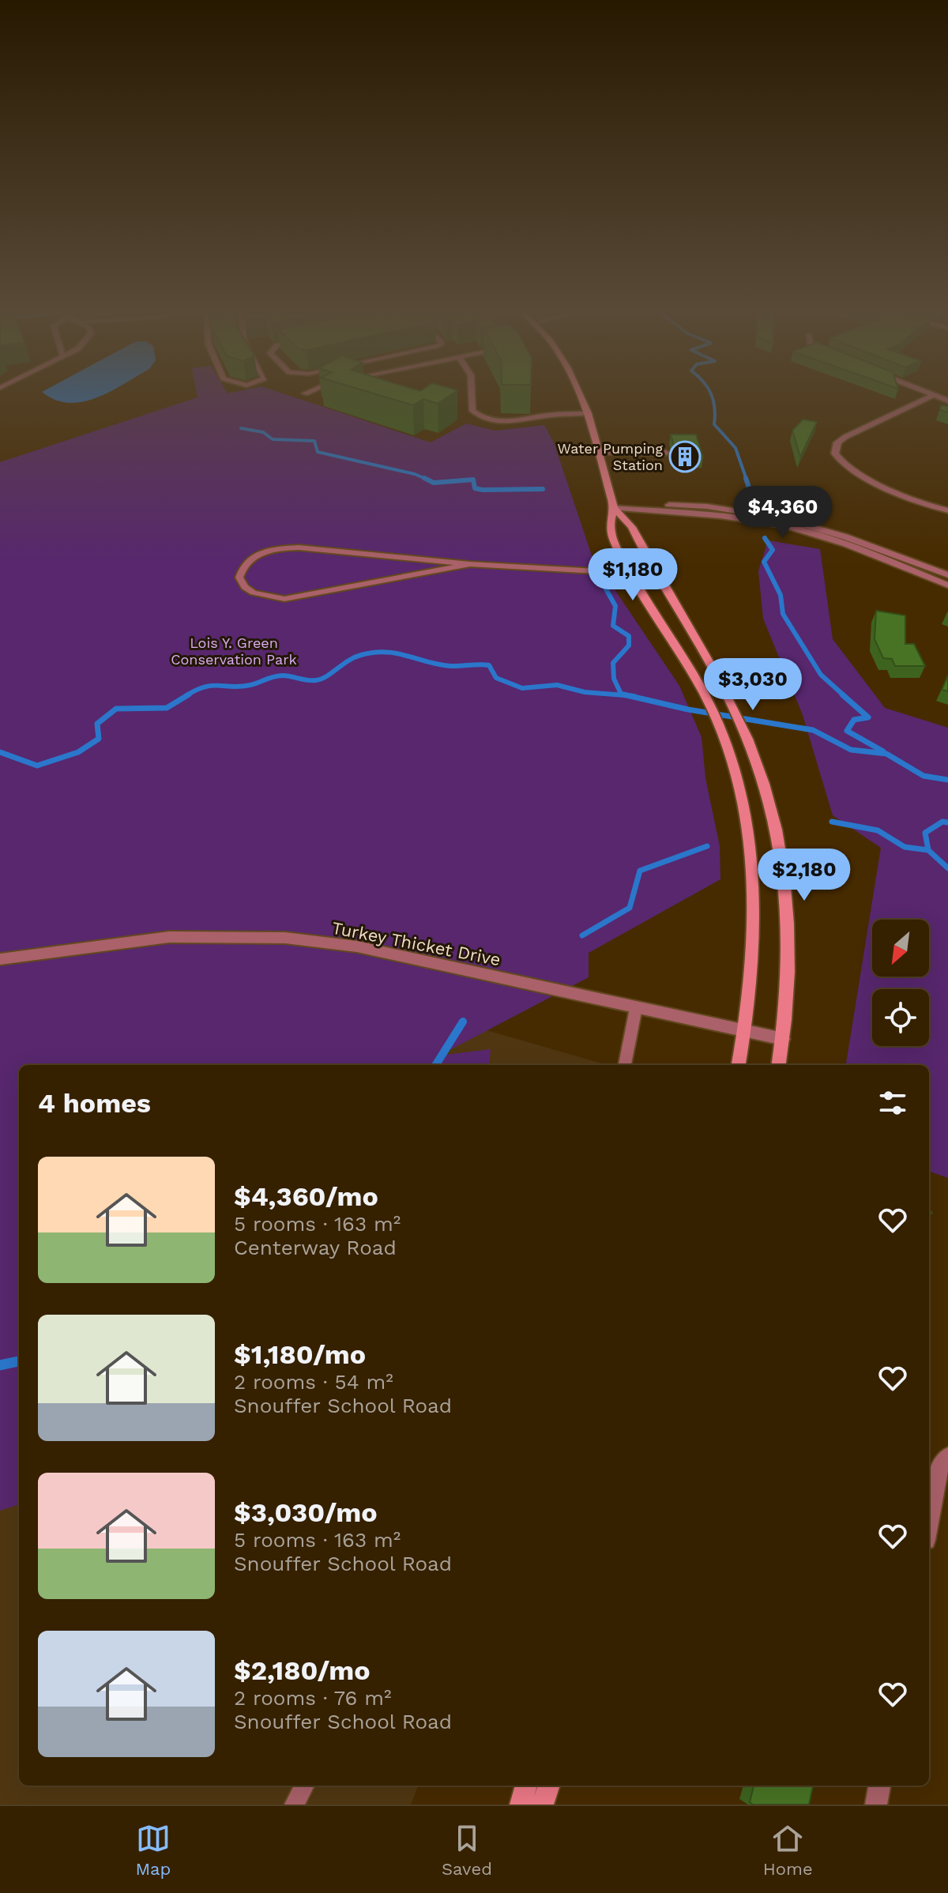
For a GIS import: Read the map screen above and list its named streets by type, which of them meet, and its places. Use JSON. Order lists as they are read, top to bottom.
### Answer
{
  "streets": {
    "street": ["Turkey Thicket Drive"]
  },
  "parks": ["Lois Y. Green Conservation Park"],
  "places": {
    "building": ["Water Pumping Station"]
  },
  "north": "bottom left",
  "page": {
    "price": [
      "$4,360",
      "$1,180",
      "$3,030",
      "$2,180"
    ],
    "heading": "4 homes",
    "list": [
      {
        "name": "$4,360/mo",
        "note": "5 rooms · 163 m² · Centerway Road"
      },
      {
        "name": "$1,180/mo",
        "note": "2 rooms · 54 m² · Snouffer School Road"
      },
      {
        "name": "$3,030/mo",
        "note": "5 rooms · 163 m² · Snouffer School Road"
      },
      {
        "name": "$2,180/mo",
        "note": "2 rooms · 76 m² · Snouffer School Road"
      }
    ],
    "tabs": ["Map", "Saved", "Home"]
  }
}
